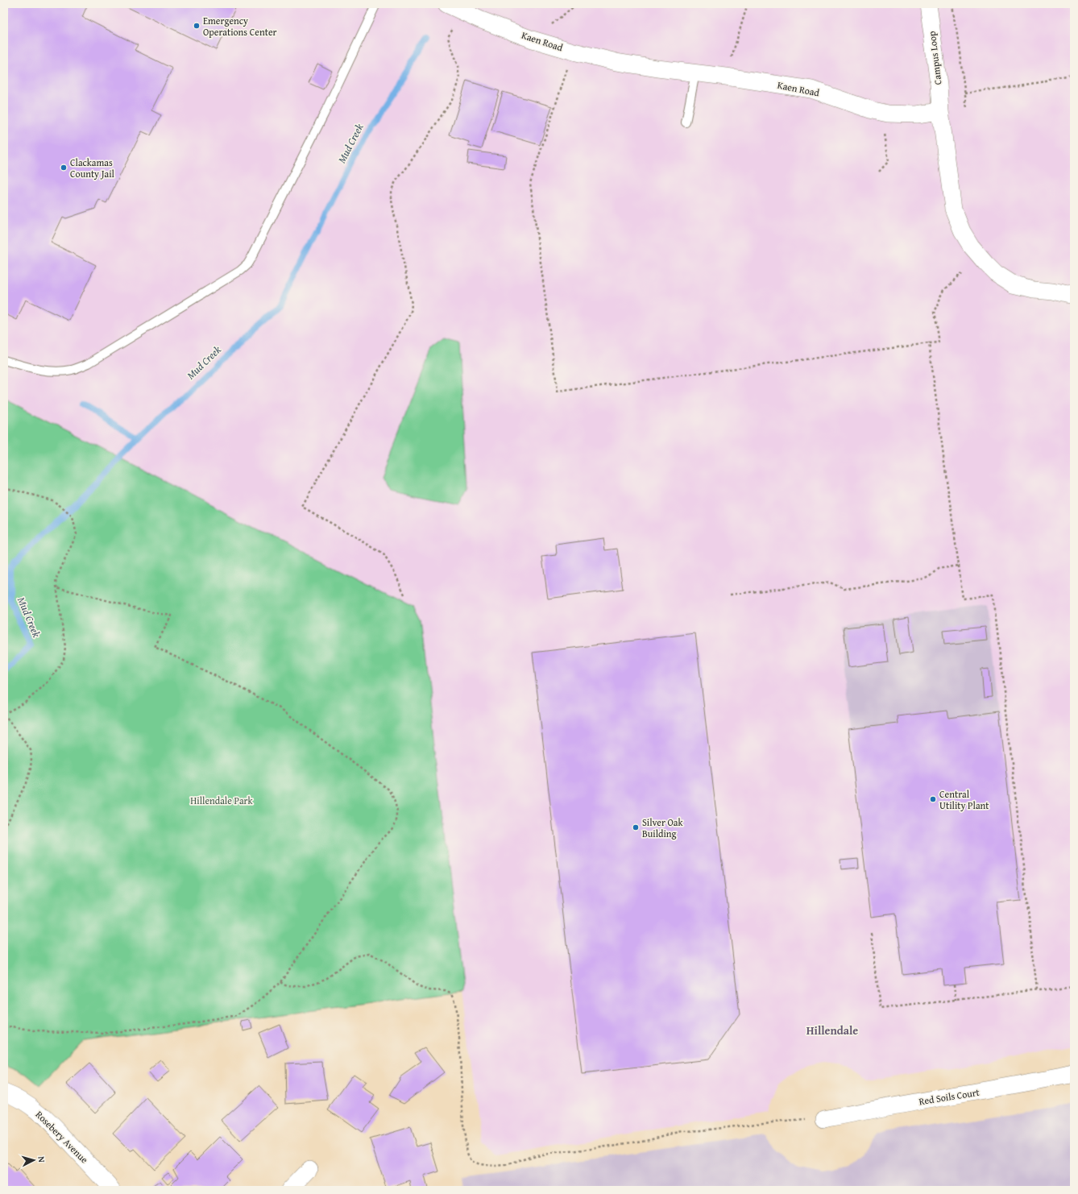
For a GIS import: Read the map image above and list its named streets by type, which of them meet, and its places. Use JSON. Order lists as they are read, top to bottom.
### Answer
{
  "streets": {
    "street": [
      "Kaen Road",
      "Campus Loop",
      "Red Soils Court",
      "Rosebery Avenue"
    ]
  },
  "crossings": [
    ["Kaen Road", "Campus Loop"]
  ],
  "districts": ["Hillendale"],
  "water": ["Mud Creek"],
  "parks": ["Hillendale Park"],
  "places": [
    "Emergency Operations Center",
    "Clackamas County Jail",
    "Central Utility Plant",
    "Silver Oak Building"
  ],
  "north": "right"
}
